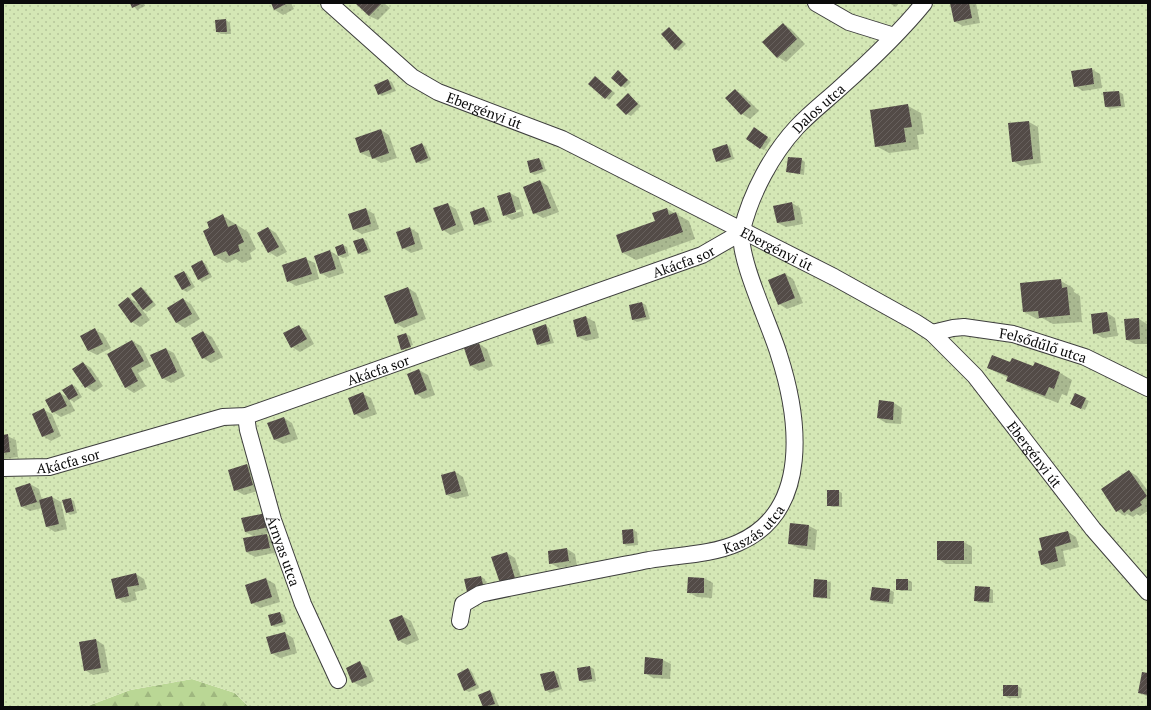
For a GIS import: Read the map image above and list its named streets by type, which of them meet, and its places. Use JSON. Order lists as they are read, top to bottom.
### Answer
{
  "streets": {
    "street": [
      "Dalos utca",
      "Ebergényi út",
      "Akácfa sor",
      "Felsődűlő utca",
      "Kaszás utca",
      "Árnyas utca"
    ]
  },
  "crossings": [
    ["Dalos utca", "Ebergényi út"],
    ["Dalos utca", "Akácfa sor"],
    ["Dalos utca", "Kaszás utca"],
    ["Ebergényi út", "Akácfa sor"],
    ["Ebergényi út", "Felsődűlő utca"],
    ["Ebergényi út", "Kaszás utca"],
    ["Akácfa sor", "Kaszás utca"],
    ["Akácfa sor", "Árnyas utca"]
  ]
}
